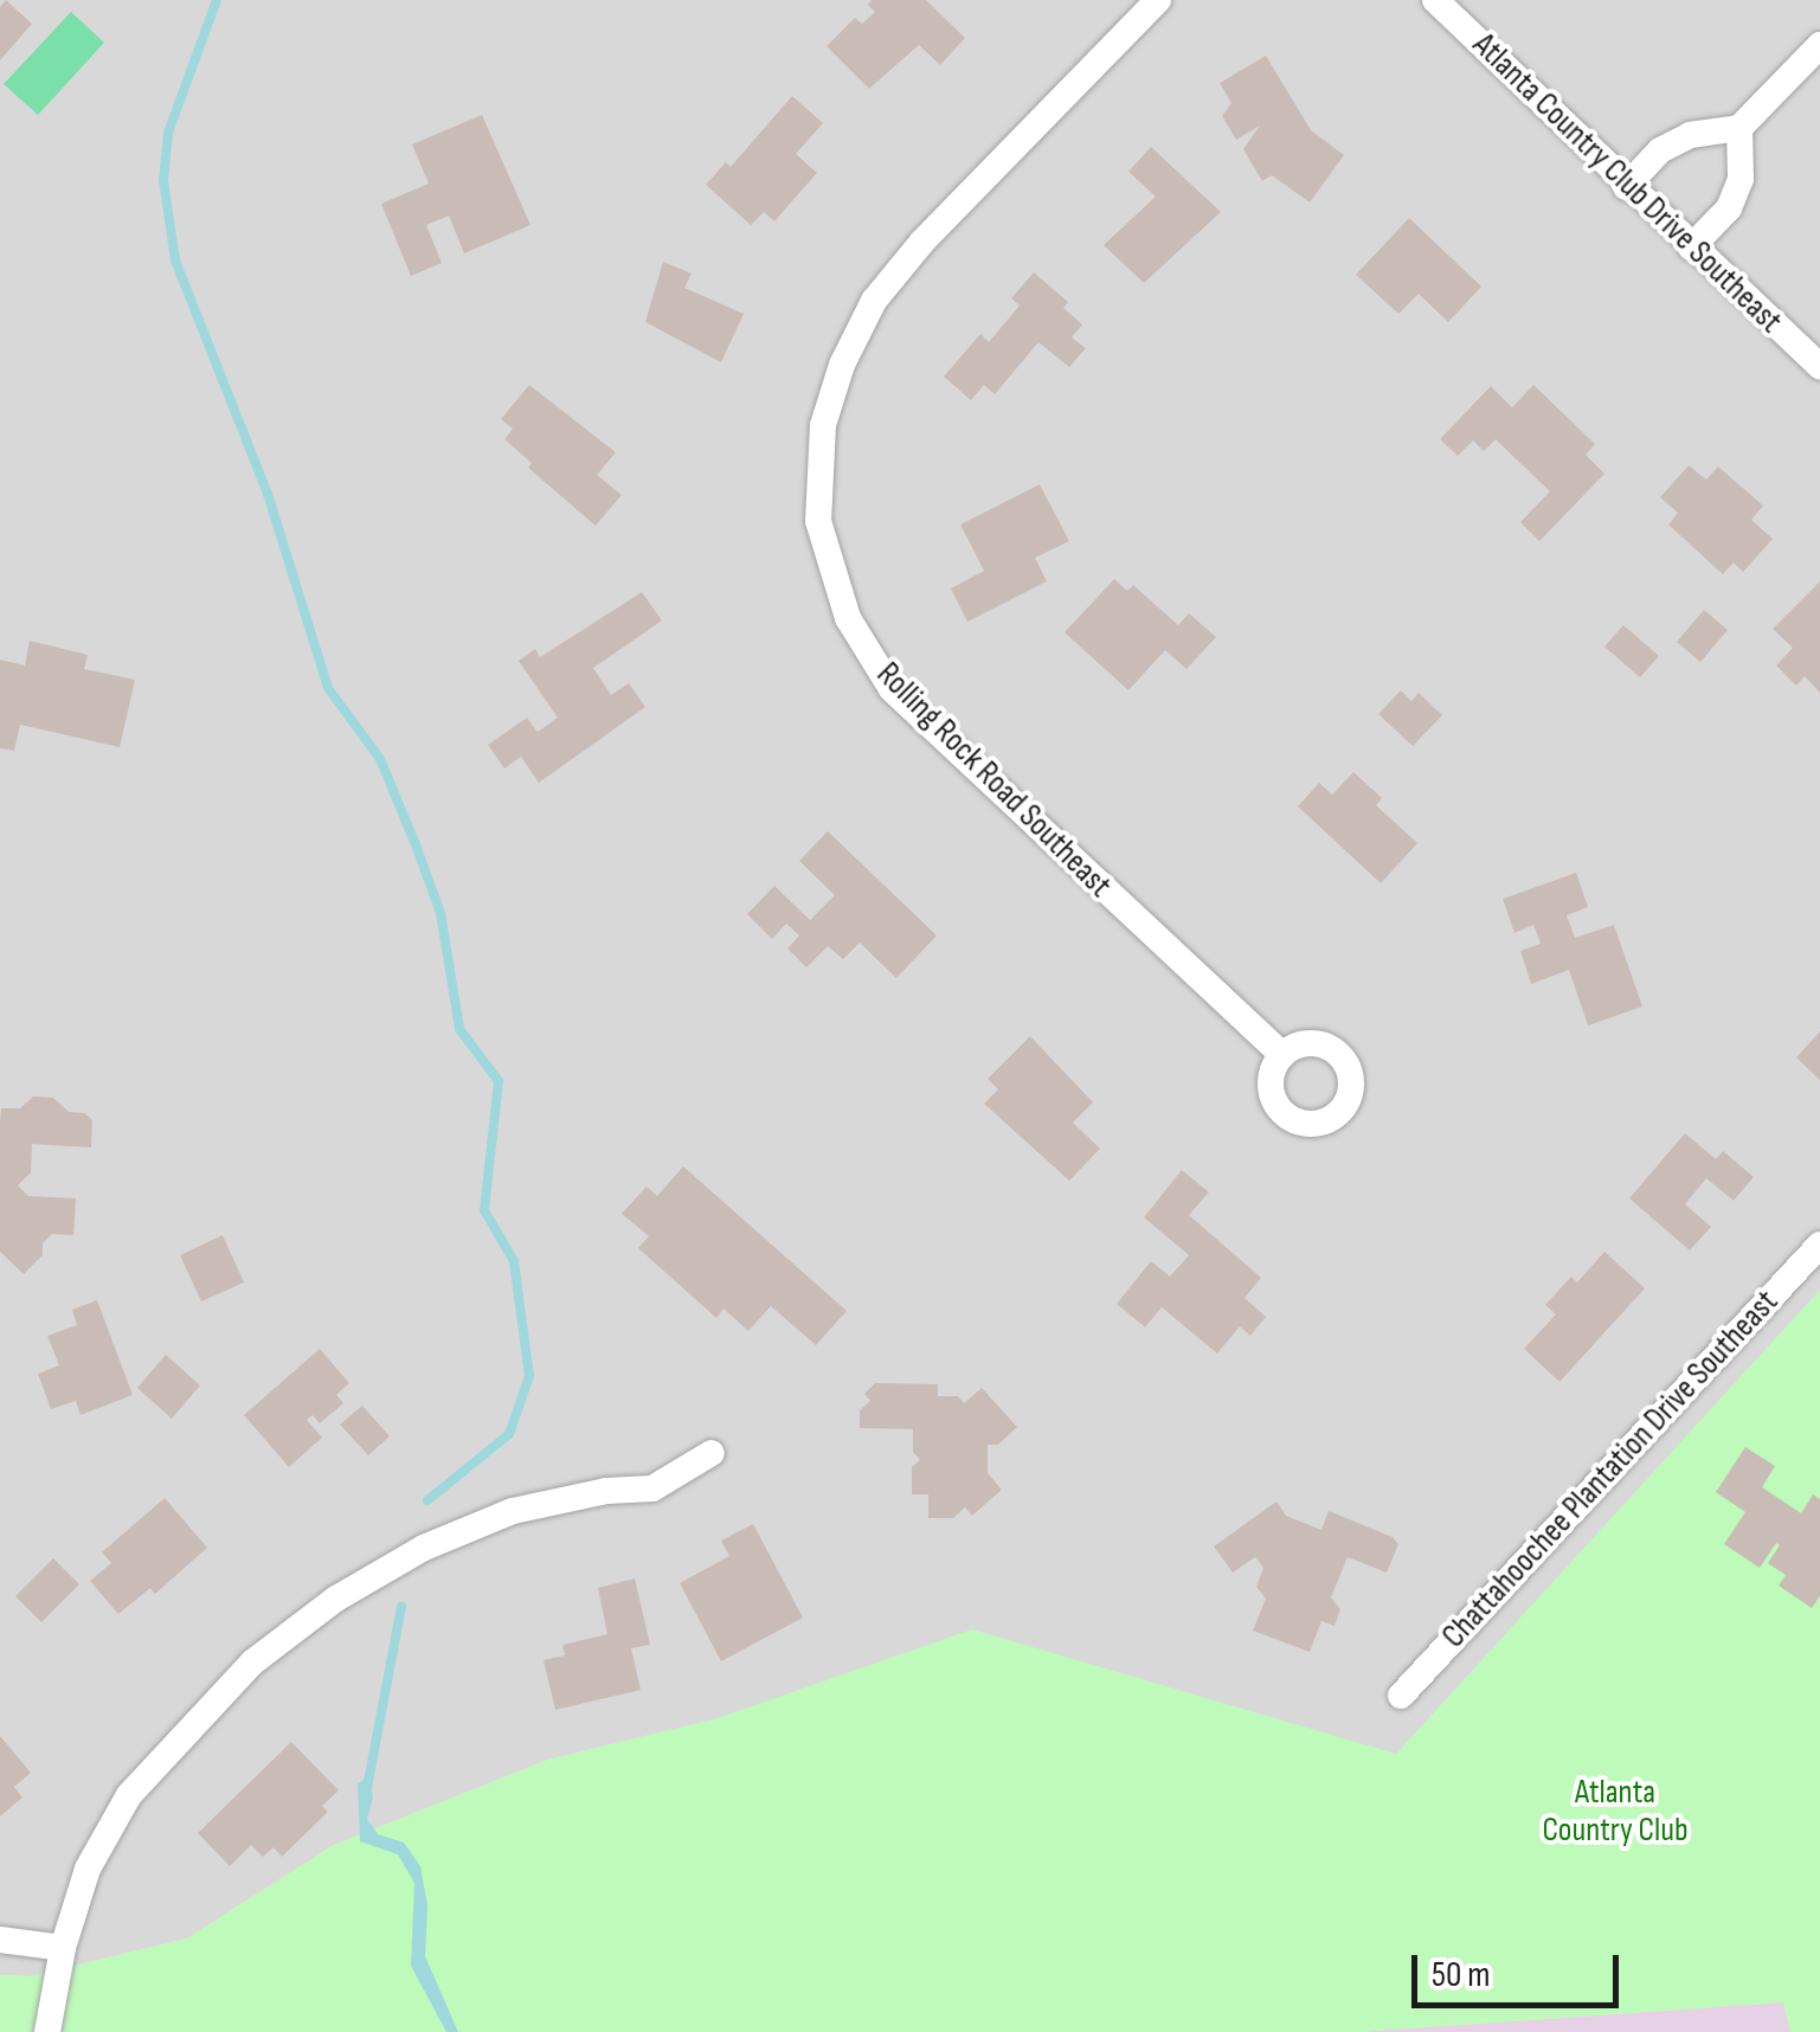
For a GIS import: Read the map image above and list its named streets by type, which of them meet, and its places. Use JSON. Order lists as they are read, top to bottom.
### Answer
{
  "streets": {
    "street": ["Atlanta Country Club Drive Southeast", "Rolling Rock Road Southeast", "Chattahoochee Plantation Drive Southeast"]
  },
  "parks": ["Atlanta Country Club"],
  "scale_bar": "50 m"
}
